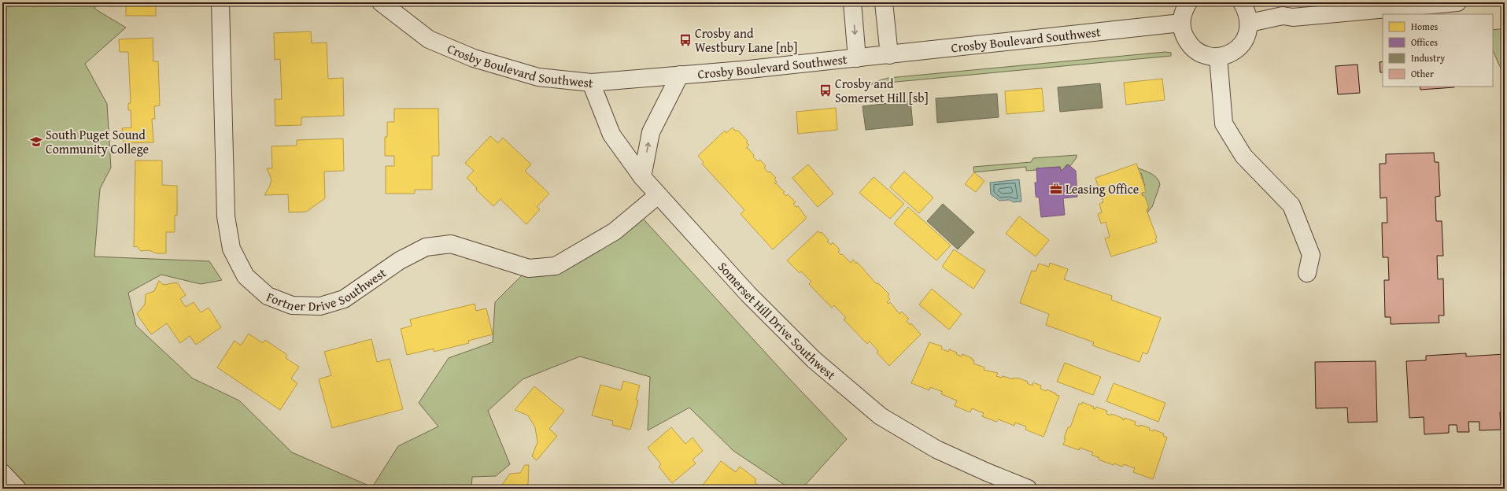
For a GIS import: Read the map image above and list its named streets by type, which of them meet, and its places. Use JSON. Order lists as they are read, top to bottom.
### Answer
{
  "streets": {
    "street": ["Crosby Boulevard Southwest", "Fortner Drive Southwest", "Somerset Hill Drive Southwest"]
  },
  "crossings": [
    ["Crosby Boulevard Southwest", "Somerset Hill Drive Southwest"],
    ["Fortner Drive Southwest", "Somerset Hill Drive Southwest"]
  ],
  "places": {
    "bus stop": ["Crosby and Westbury Lane [nb]", "Crosby and Somerset Hill [sb]"],
    "school or university": ["South Puget Sound Community College"],
    "office": ["Leasing Office"]
  },
  "legend": [
    "Homes",
    "Offices",
    "Industry",
    "Other"
  ]
}
